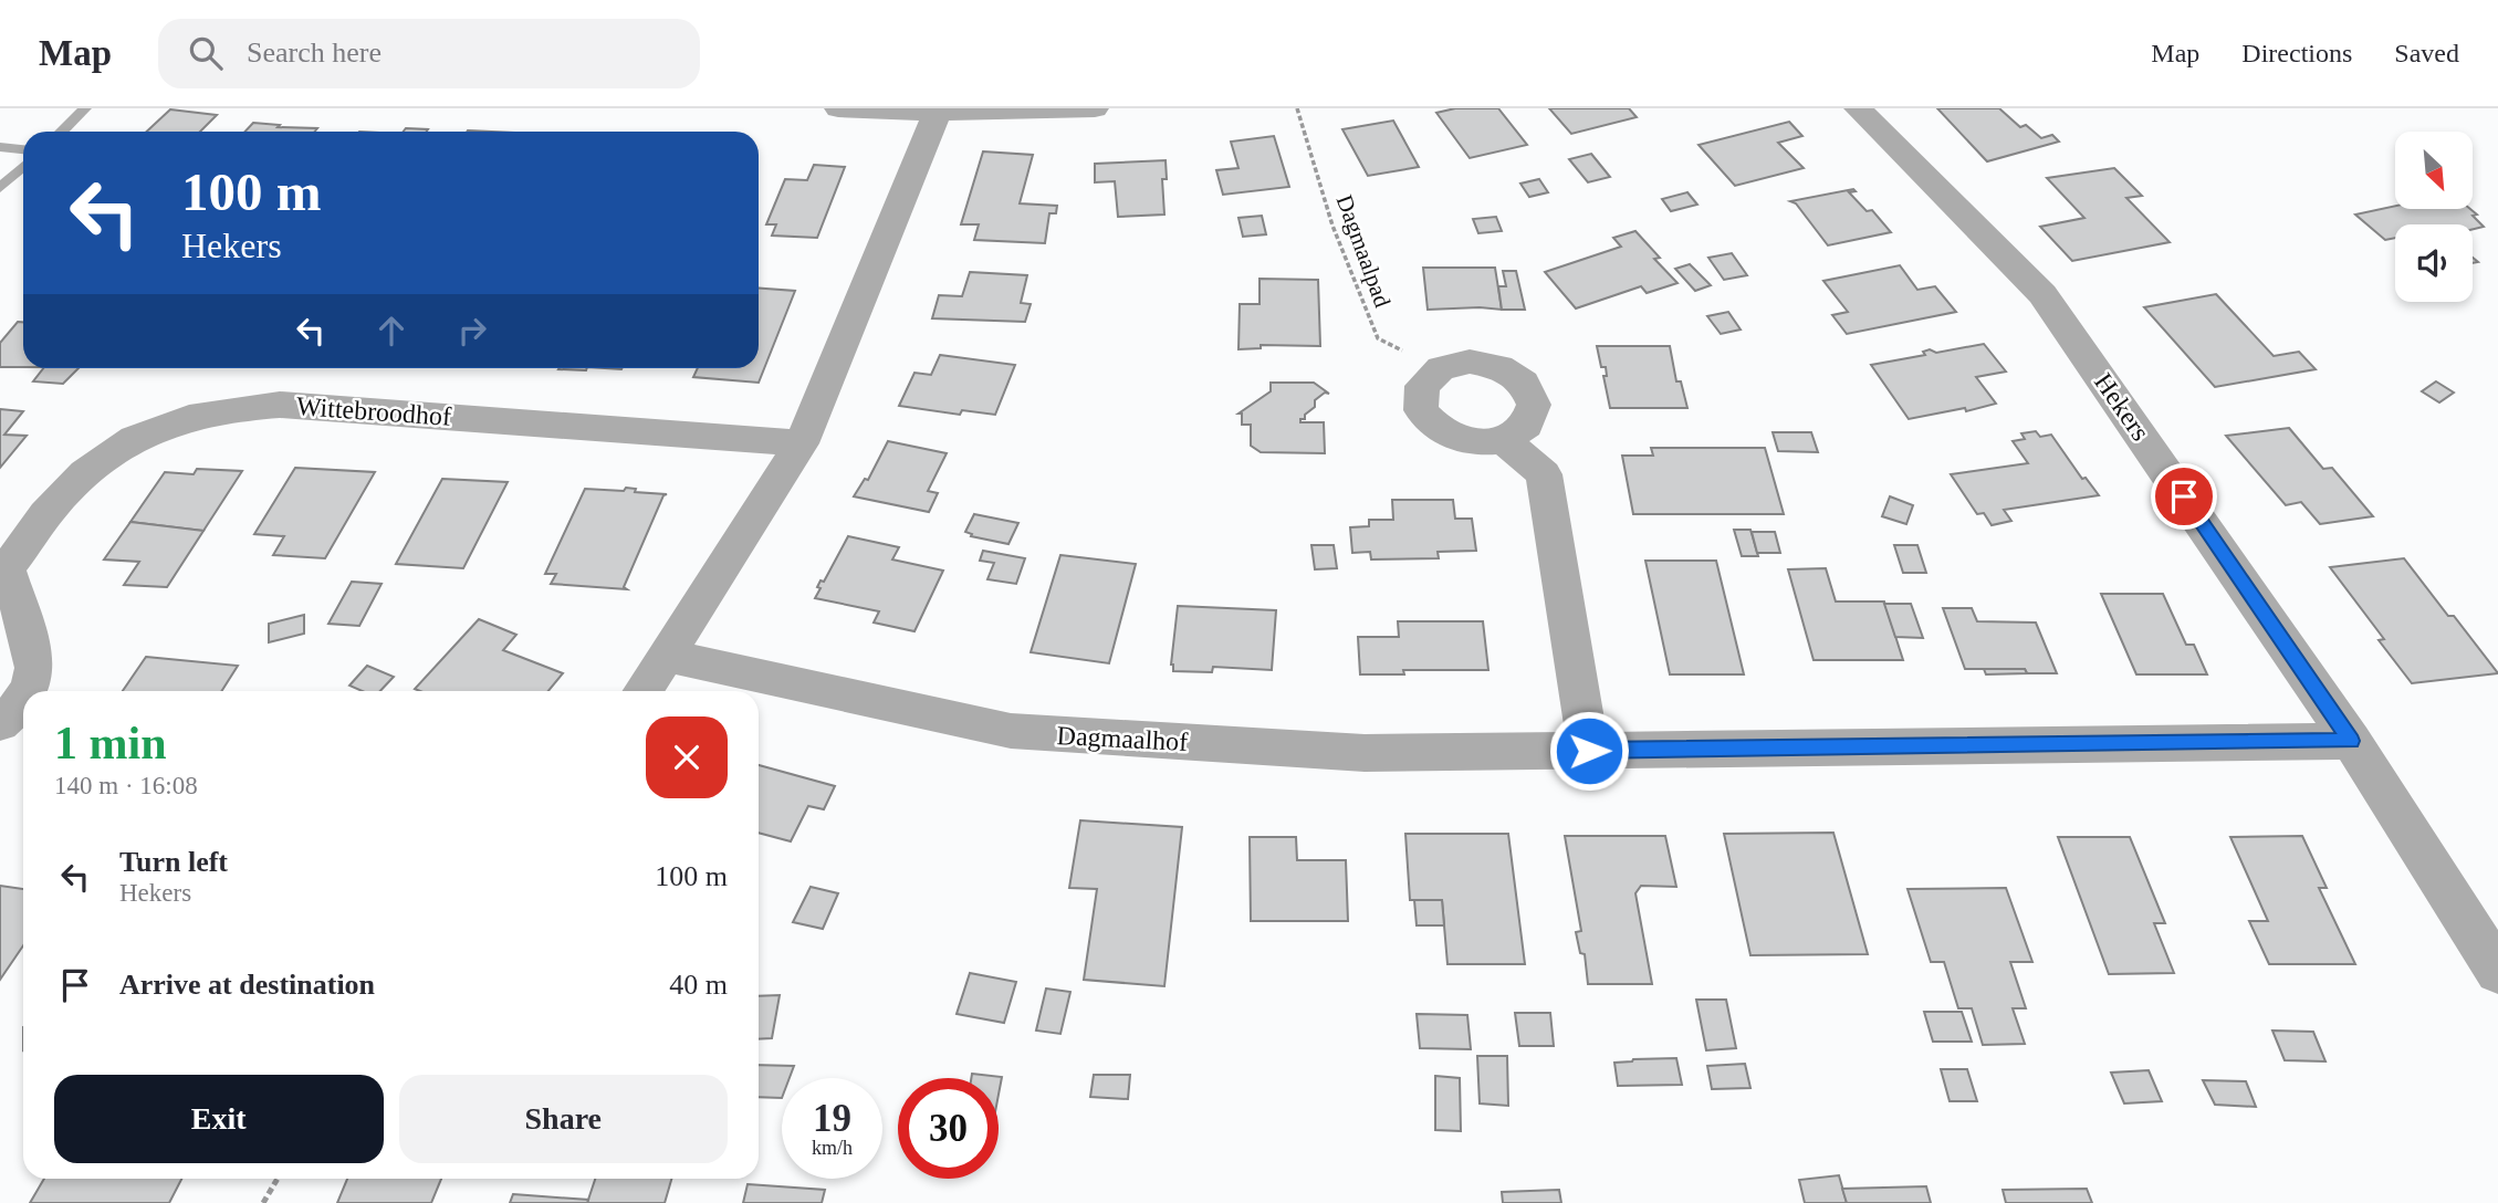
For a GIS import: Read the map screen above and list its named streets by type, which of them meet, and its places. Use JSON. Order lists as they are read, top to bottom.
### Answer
{
  "streets": {
    "street": ["Hekers", "Wittebroodhof", "Dagmaalhof"],
    "path": ["Dagmaalpad"]
  },
  "crossings": [
    ["Hekers", "Dagmaalhof"]
  ],
  "north": "bottom right",
  "page": {
    "header": "Map",
    "search": "Search here",
    "nav": ["Map", "Directions", "Saved"],
    "turn": ["100 m", "Hekers"],
    "heading": ["1 min", "140 m · 16:08"],
    "list": [
      {
        "name": "Turn left",
        "note": "Hekers",
        "value": "100 m"
      },
      {
        "name": "Arrive at destination",
        "value": "40 m"
      }
    ],
    "buttons": ["Exit", "Share"],
    "speed": "19 km/h",
    "limit": "30"
  }
}
